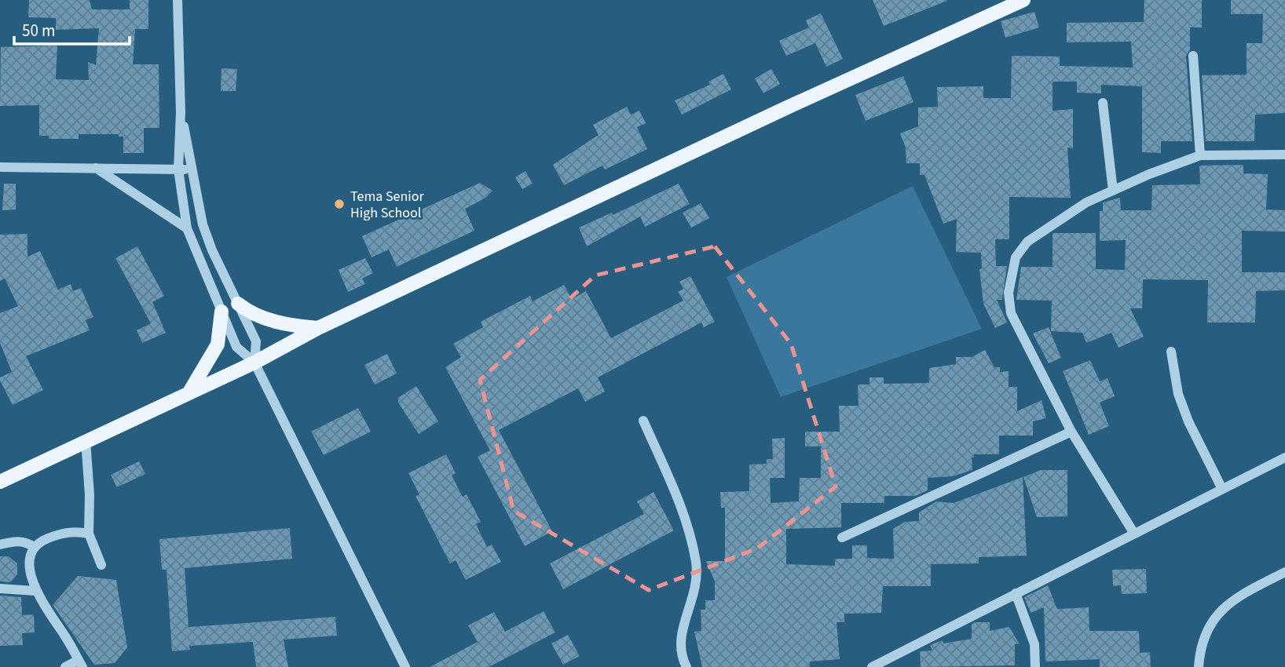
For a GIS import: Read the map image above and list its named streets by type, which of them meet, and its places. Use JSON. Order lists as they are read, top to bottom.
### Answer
{
  "places": ["Tema Senior High School"],
  "scale_bar": "50 m"
}
